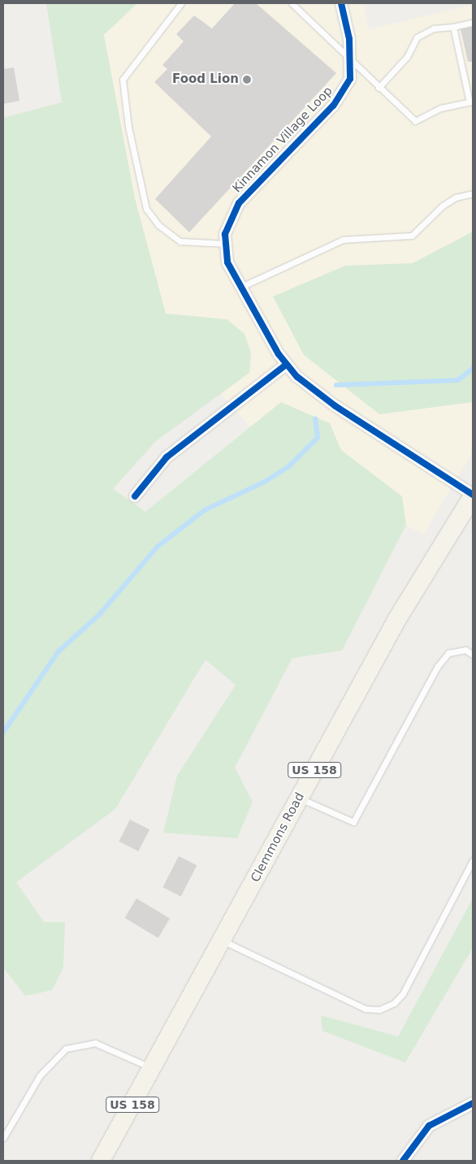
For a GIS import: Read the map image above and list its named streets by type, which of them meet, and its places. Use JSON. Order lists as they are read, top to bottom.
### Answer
{
  "streets": {
    "main road": ["US 158", "Clemmons Road"],
    "street": ["Kinnamon Village Loop"]
  },
  "places": ["Food Lion"]
}
